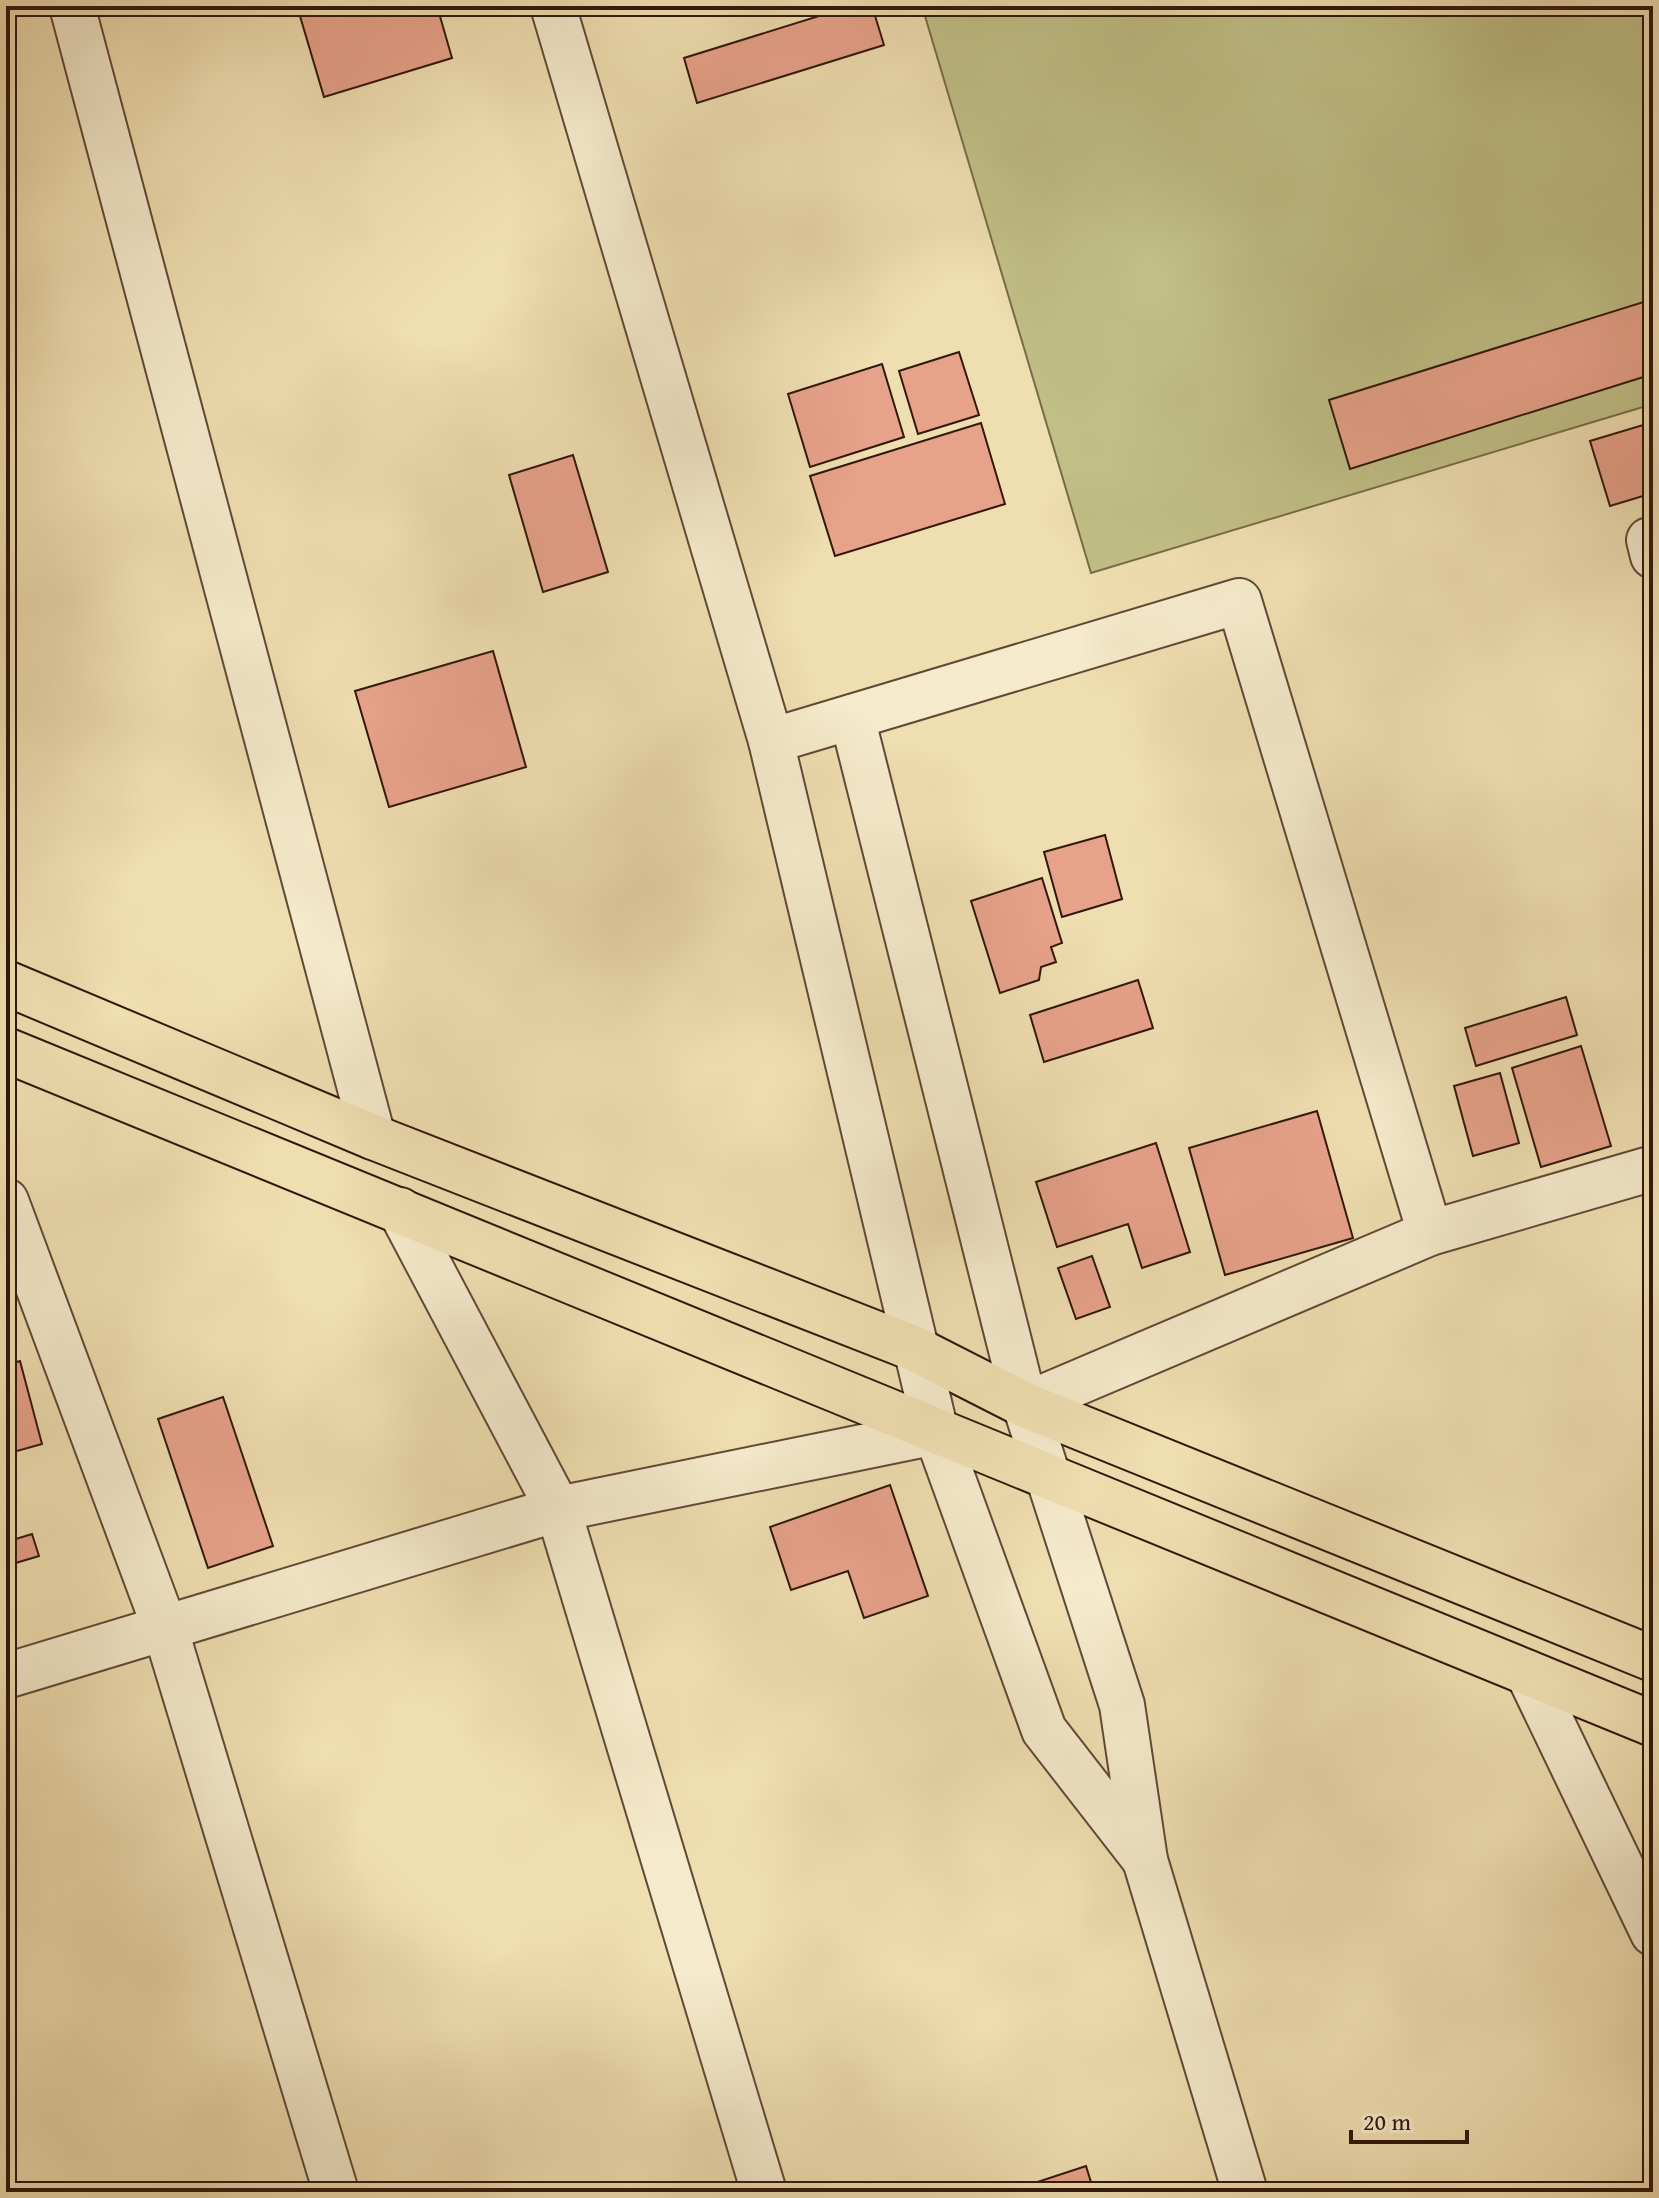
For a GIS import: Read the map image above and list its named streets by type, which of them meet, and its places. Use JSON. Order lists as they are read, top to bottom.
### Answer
{
  "scale_bar": "20 m"
}
